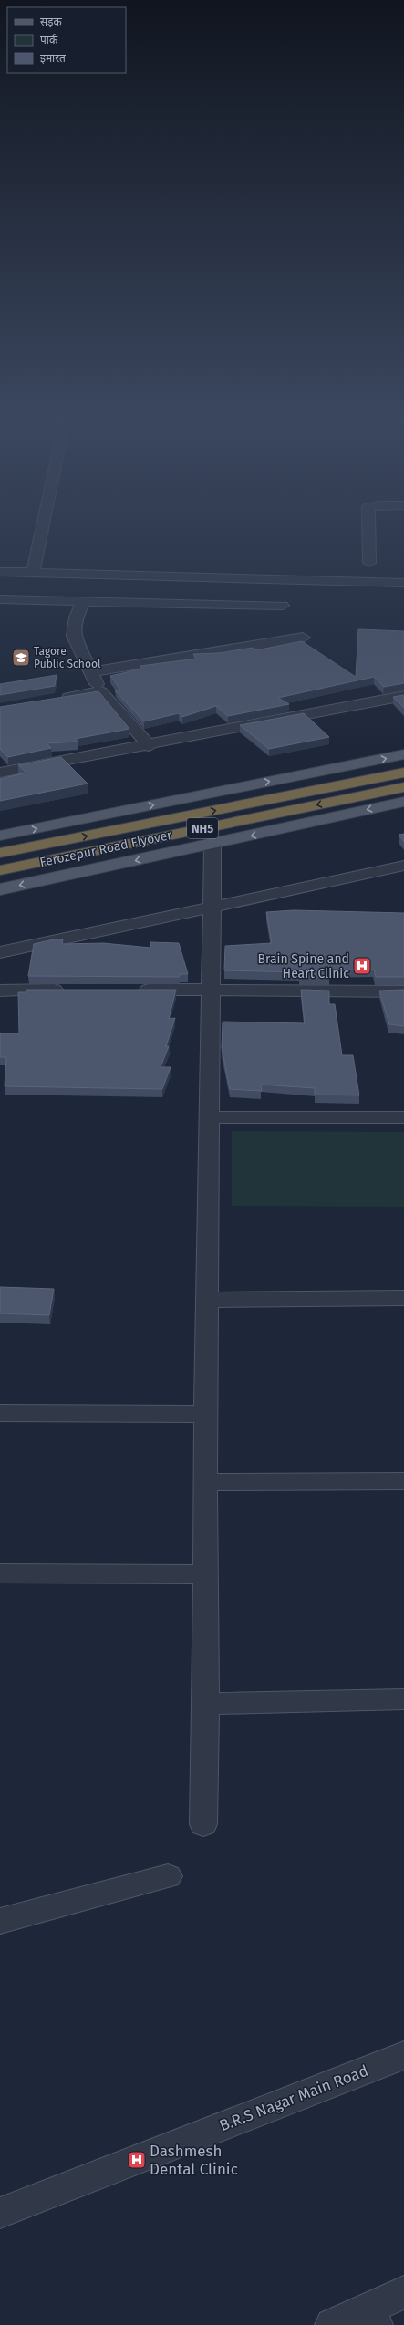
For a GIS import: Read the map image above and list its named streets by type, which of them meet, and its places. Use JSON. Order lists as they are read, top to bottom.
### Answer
{
  "streets": {
    "highway": ["NH5", "Ferozepur Road Flyover"],
    "street": ["B.R.S Nagar Main Road"]
  },
  "places": {
    "school or university": ["Tagore Public School"],
    "hospital": ["Brain Spine and Heart Clinic", "Dashmesh Dental Clinic"]
  },
  "legend": ["सड़क", "पार्क", "इमारत"]
}
